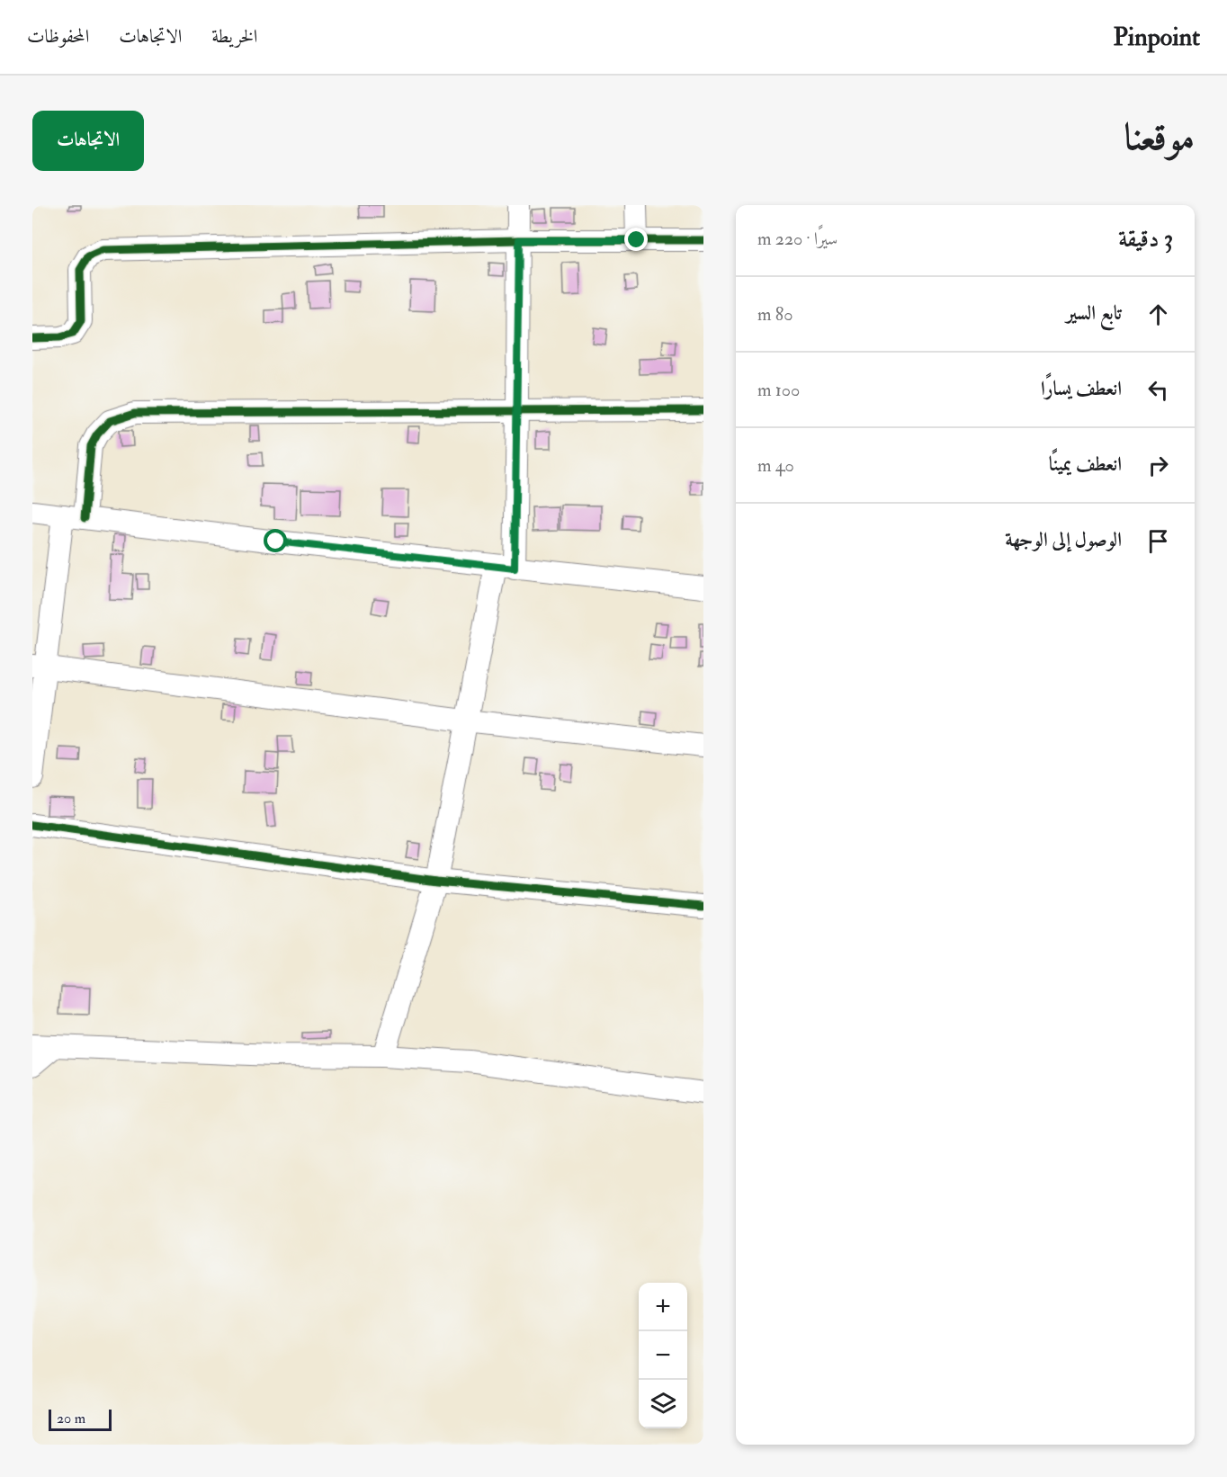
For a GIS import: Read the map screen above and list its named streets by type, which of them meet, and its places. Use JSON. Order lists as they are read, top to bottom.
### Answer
{
  "scale_bar": "20 m",
  "page": {
    "header": "Pinpoint",
    "nav": ["الخريطة", "الاتجاهات", "المحفوظات"],
    "title": "موقعنا",
    "buttons": "الاتجاهات",
    "heading": ["3 دقيقة", "سيرًا · 220 m"],
    "list": [
      ["تابع السير", "80 m"],
      ["انعطف يسارًا", "100 m"],
      ["انعطف يمينًا", "40 m"],
      "الوصول إلى الوجهة"
    ],
    "map_buttons": ["+", "−"],
    "scale": "20 m"
  }
}
